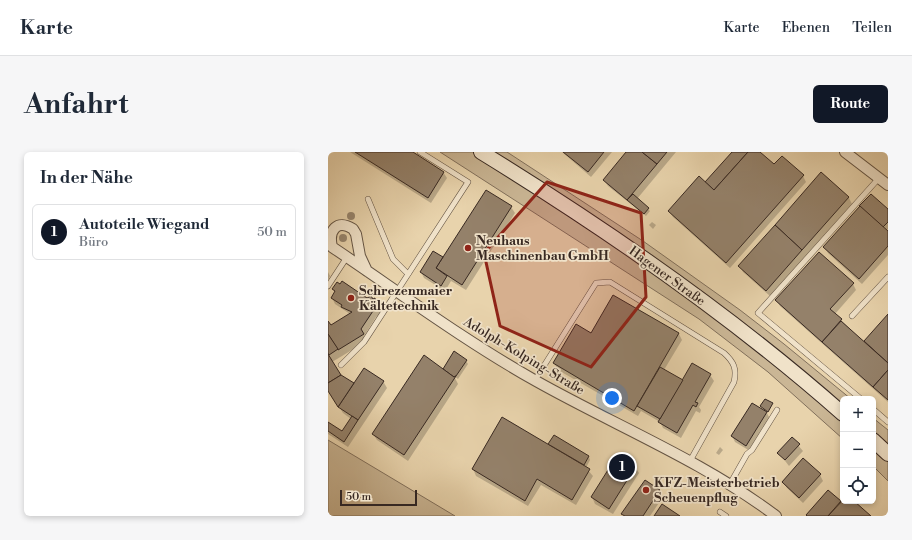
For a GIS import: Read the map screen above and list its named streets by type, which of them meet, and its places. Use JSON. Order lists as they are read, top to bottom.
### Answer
{
  "streets": {
    "main road": ["Hagener Straße"],
    "street": ["Adolph-Kolping-Straße"]
  },
  "places": ["Neuhaus Maschinenbau GmbH", "Schrezenmaier Kältetechnik", "KFZ-Meisterbetrieb Scheuenpflug"],
  "scale_bar": "50 m",
  "page": {
    "header": "Karte",
    "nav": ["Karte", "Ebenen", "Teilen"],
    "buttons": "Route",
    "title": "Anfahrt",
    "heading": "In der Nähe",
    "list": [
      {
        "mark": "1",
        "name": "Autoteile Wiegand",
        "note": "Büro",
        "value": "50 m"
      }
    ],
    "map_buttons": ["+", "−"],
    "pins": "1",
    "scale": "50 m"
  }
}
